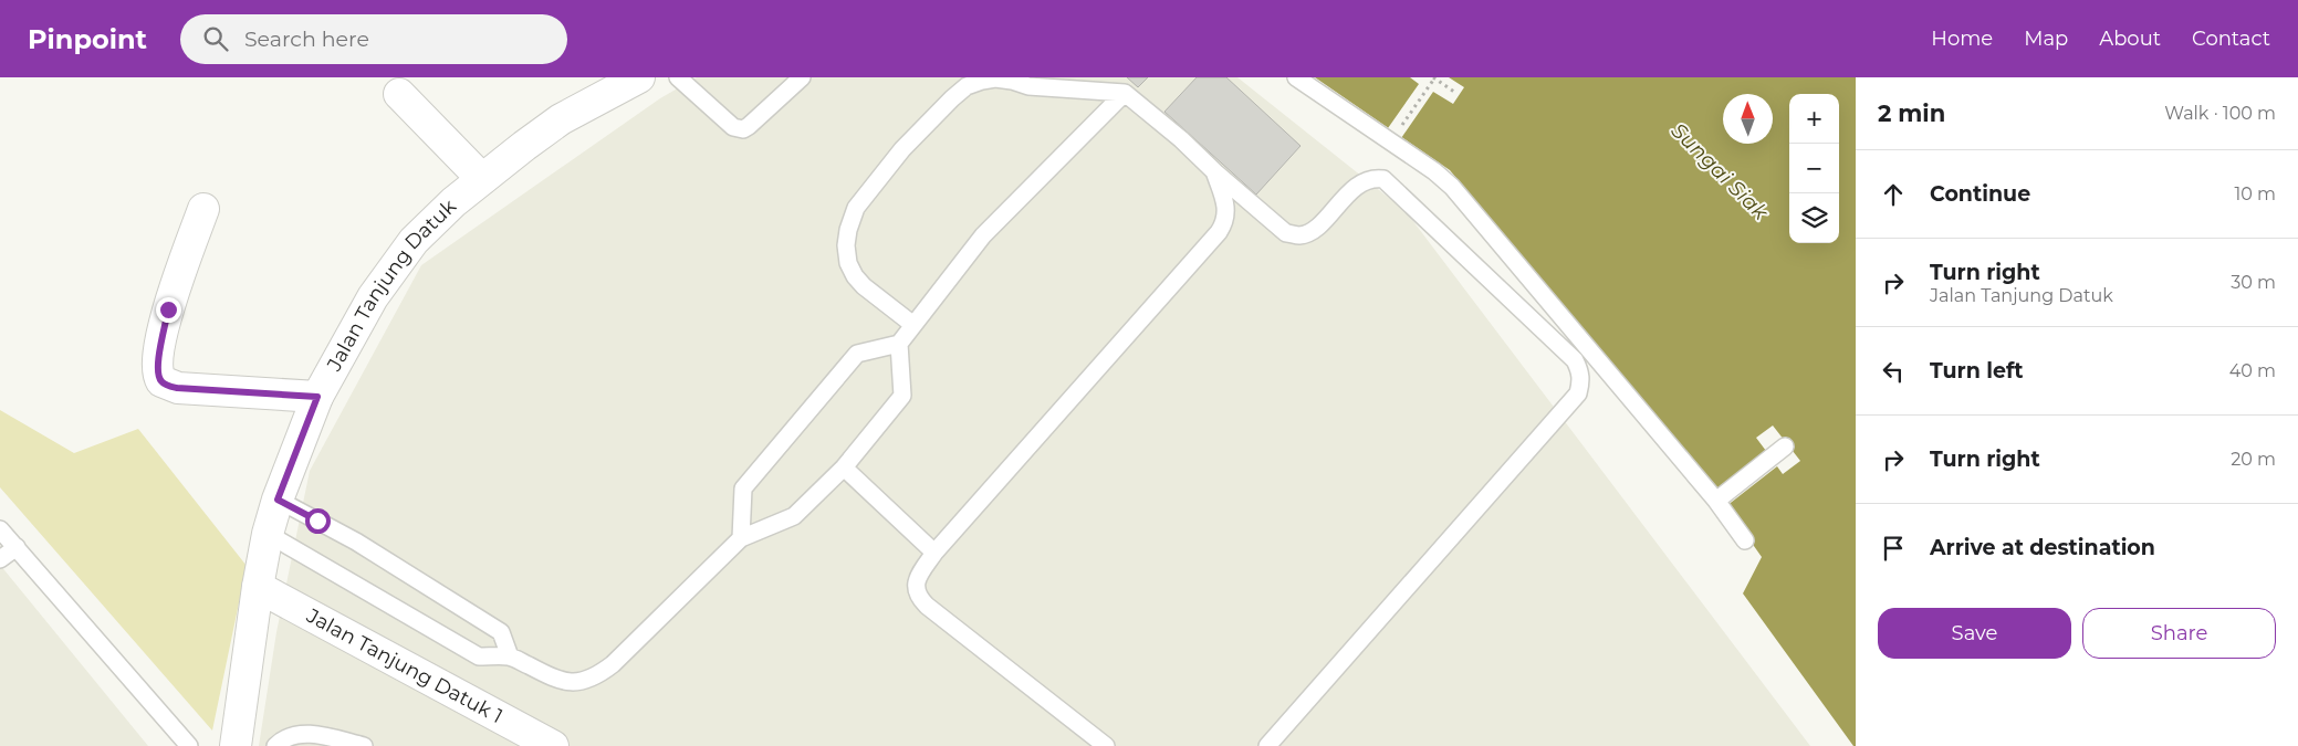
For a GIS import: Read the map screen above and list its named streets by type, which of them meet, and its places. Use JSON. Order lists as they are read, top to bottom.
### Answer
{
  "streets": {
    "main road": ["Jalan Tanjung Datuk", "Jalan Tanjung Datuk 1"]
  },
  "crossings": [
    ["Jalan Tanjung Datuk", "Jalan Tanjung Datuk 1"]
  ],
  "water": ["Sungai Siak"],
  "north": "top",
  "page": {
    "header": "Pinpoint",
    "search": "Search here",
    "nav": [
      "Home",
      "Map",
      "About",
      "Contact"
    ],
    "heading": ["2 min", "Walk · 100 m"],
    "map_buttons": ["+", "−"],
    "list": [
      ["Continue", "10 m"],
      ["Turn right", "Jalan Tanjung Datuk", "30 m"],
      ["Turn left", "40 m"],
      ["Turn right", "20 m"],
      "Arrive at destination"
    ],
    "buttons": ["Save", "Share"]
  }
}
